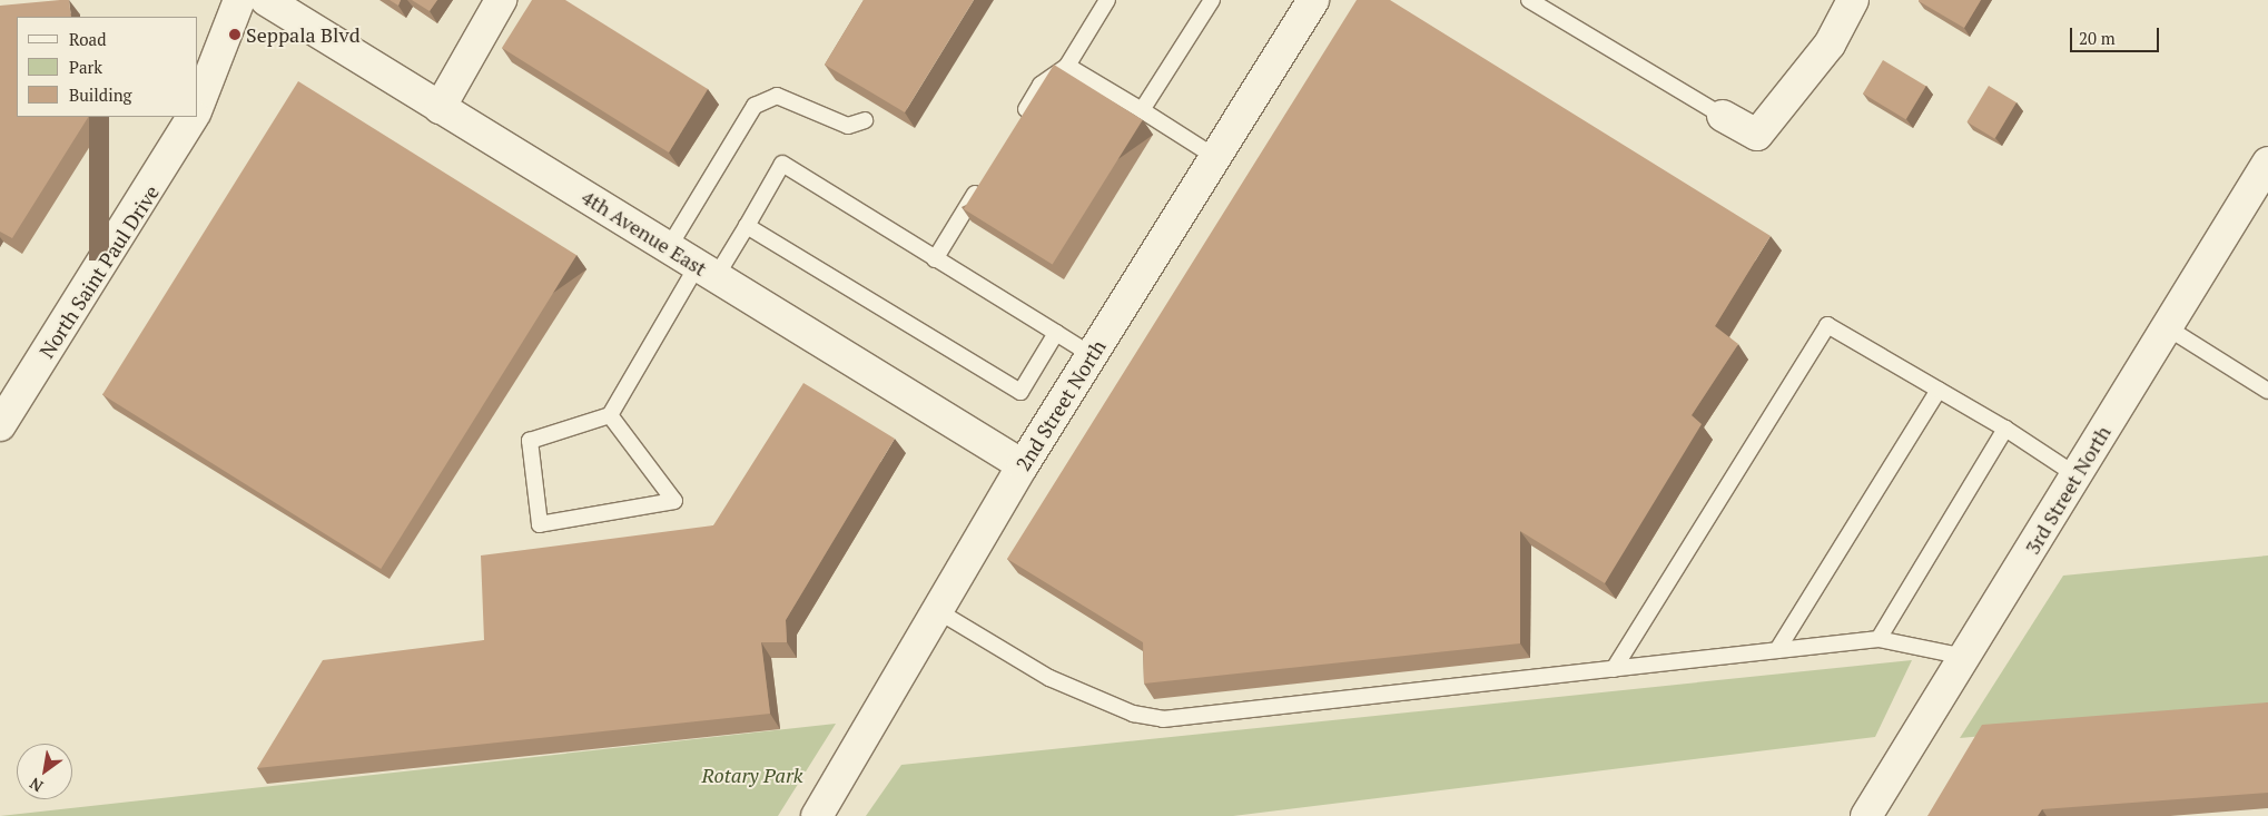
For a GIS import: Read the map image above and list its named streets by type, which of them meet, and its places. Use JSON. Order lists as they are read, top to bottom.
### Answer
{
  "streets": {
    "street": [
      "4th Avenue East",
      "North Saint Paul Drive",
      "2nd Street North",
      "3rd Street North"
    ]
  },
  "crossings": [
    ["4th Avenue East", "2nd Street North"]
  ],
  "parks": ["Rotary Park"],
  "places": ["Seppala Blvd"],
  "legend": ["Road", "Park", "Building"],
  "scale_bar": "20 m",
  "north": "bottom left"
}
